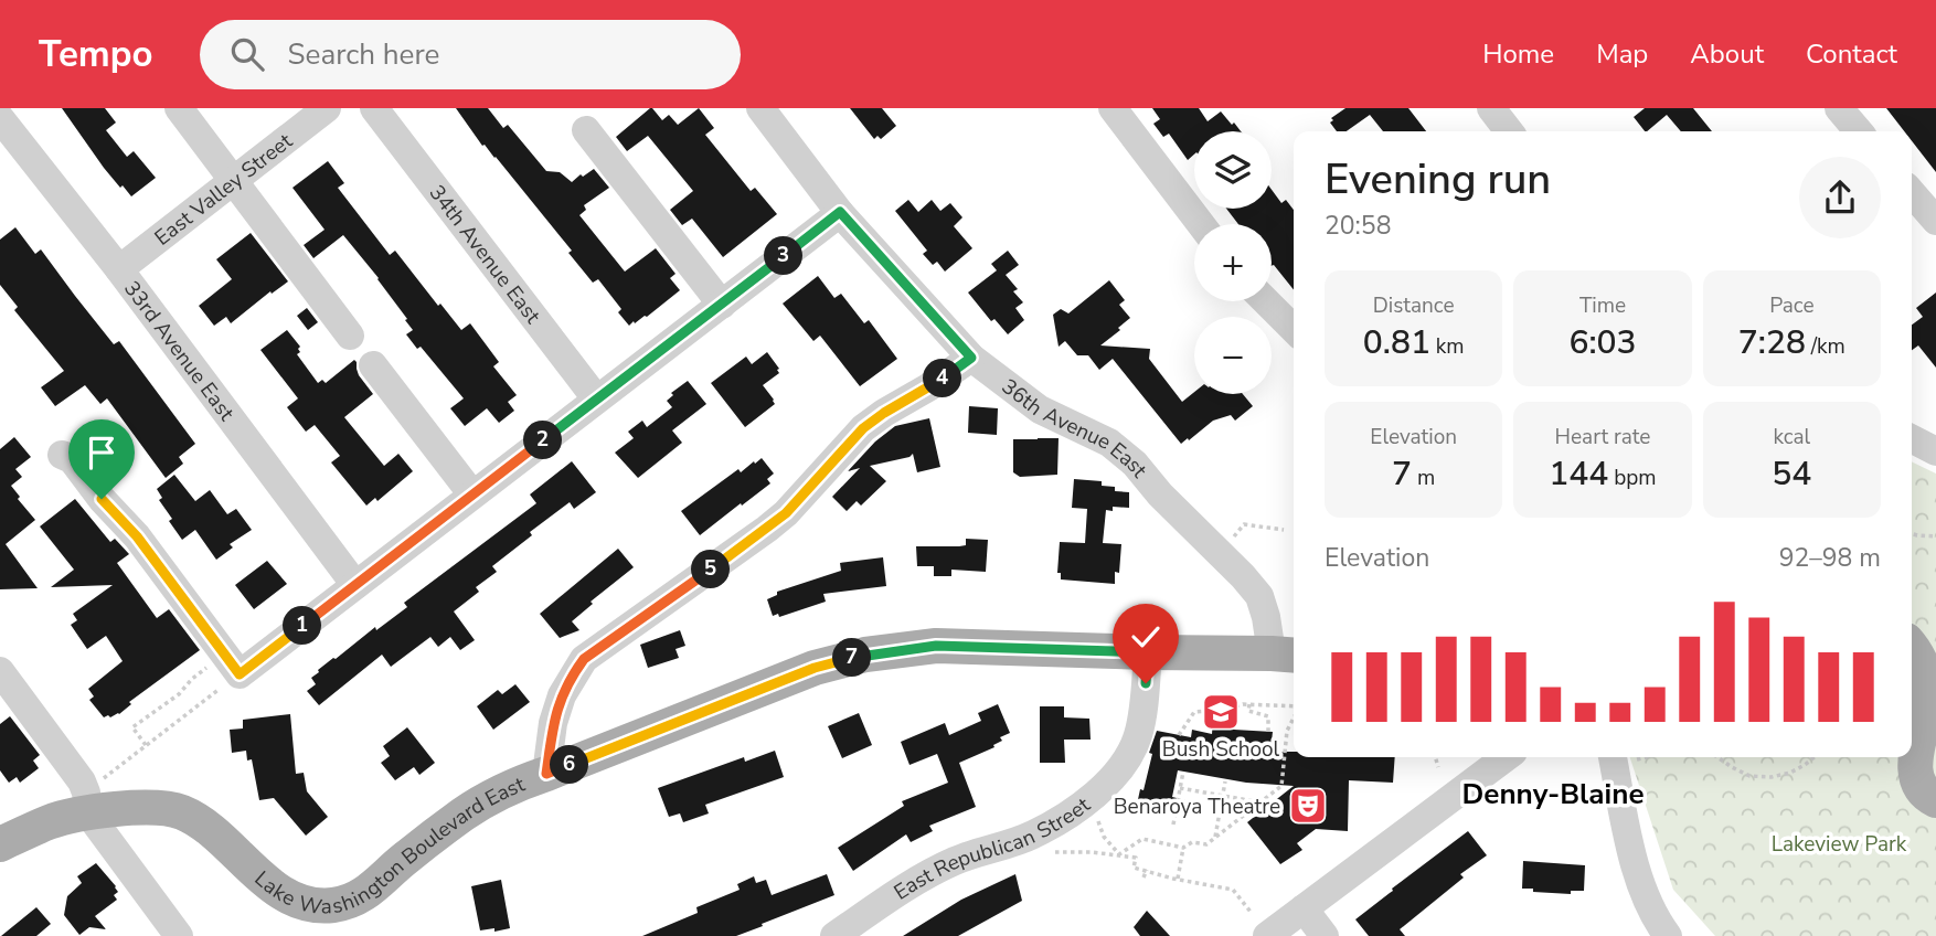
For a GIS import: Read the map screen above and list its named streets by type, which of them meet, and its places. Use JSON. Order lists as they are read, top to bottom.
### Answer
{
  "streets": {
    "main road": ["Lake Washington Boulevard East"],
    "street": [
      "East Valley Street",
      "34th Avenue East",
      "33rd Avenue East",
      "36th Avenue East",
      "East Republican Street"
    ]
  },
  "crossings": [
    ["East Valley Street", "33rd Avenue East"],
    ["36th Avenue East", "Lake Washington Boulevard East"],
    ["Lake Washington Boulevard East", "East Republican Street"]
  ],
  "districts": ["Denny-Blaine"],
  "parks": ["Lakeview Park"],
  "places": {
    "school or university": ["Bush School"],
    "theatre": ["Benaroya Theatre"]
  },
  "page": {
    "header": "Tempo",
    "search": "Search here",
    "nav": [
      "Home",
      "Map",
      "About",
      "Contact"
    ],
    "map_buttons": ["+", "−"],
    "heading": ["Evening run", "20:58"],
    "pins": [
      "3",
      "4",
      "2",
      "5",
      "1",
      "7",
      "6"
    ],
    "stats": [
      ["Distance", "0.81 km"],
      ["Time", "6:03"],
      ["Pace", "7:28 /km"],
      ["Elevation", "7 m"],
      ["Heart rate", "144 bpm"],
      ["kcal", "54"]
    ],
    "chart": ["Elevation", "92–98 m"]
  }
}
